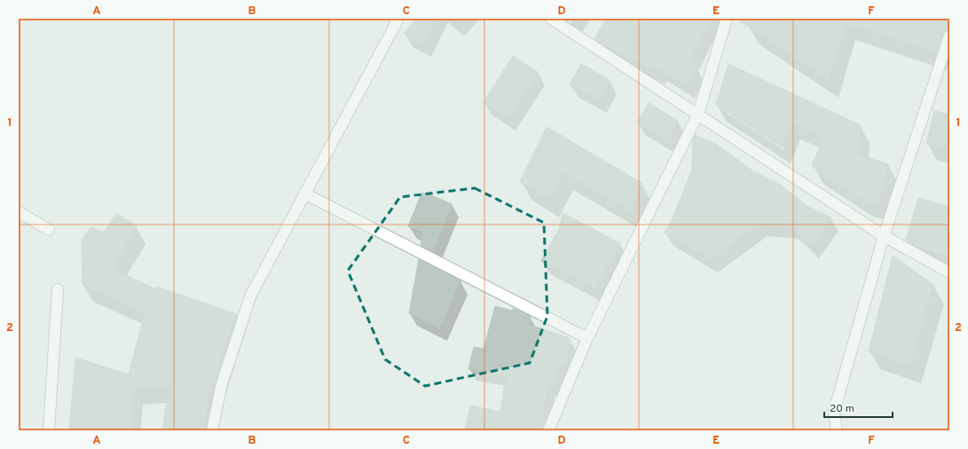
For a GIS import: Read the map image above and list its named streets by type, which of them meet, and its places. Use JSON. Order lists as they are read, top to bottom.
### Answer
{
  "scale_bar": "20 m",
  "grid": {
    "columns": [
      "A",
      "B",
      "C",
      "D",
      "E",
      "F"
    ],
    "rows": ["1", "2"]
  }
}
